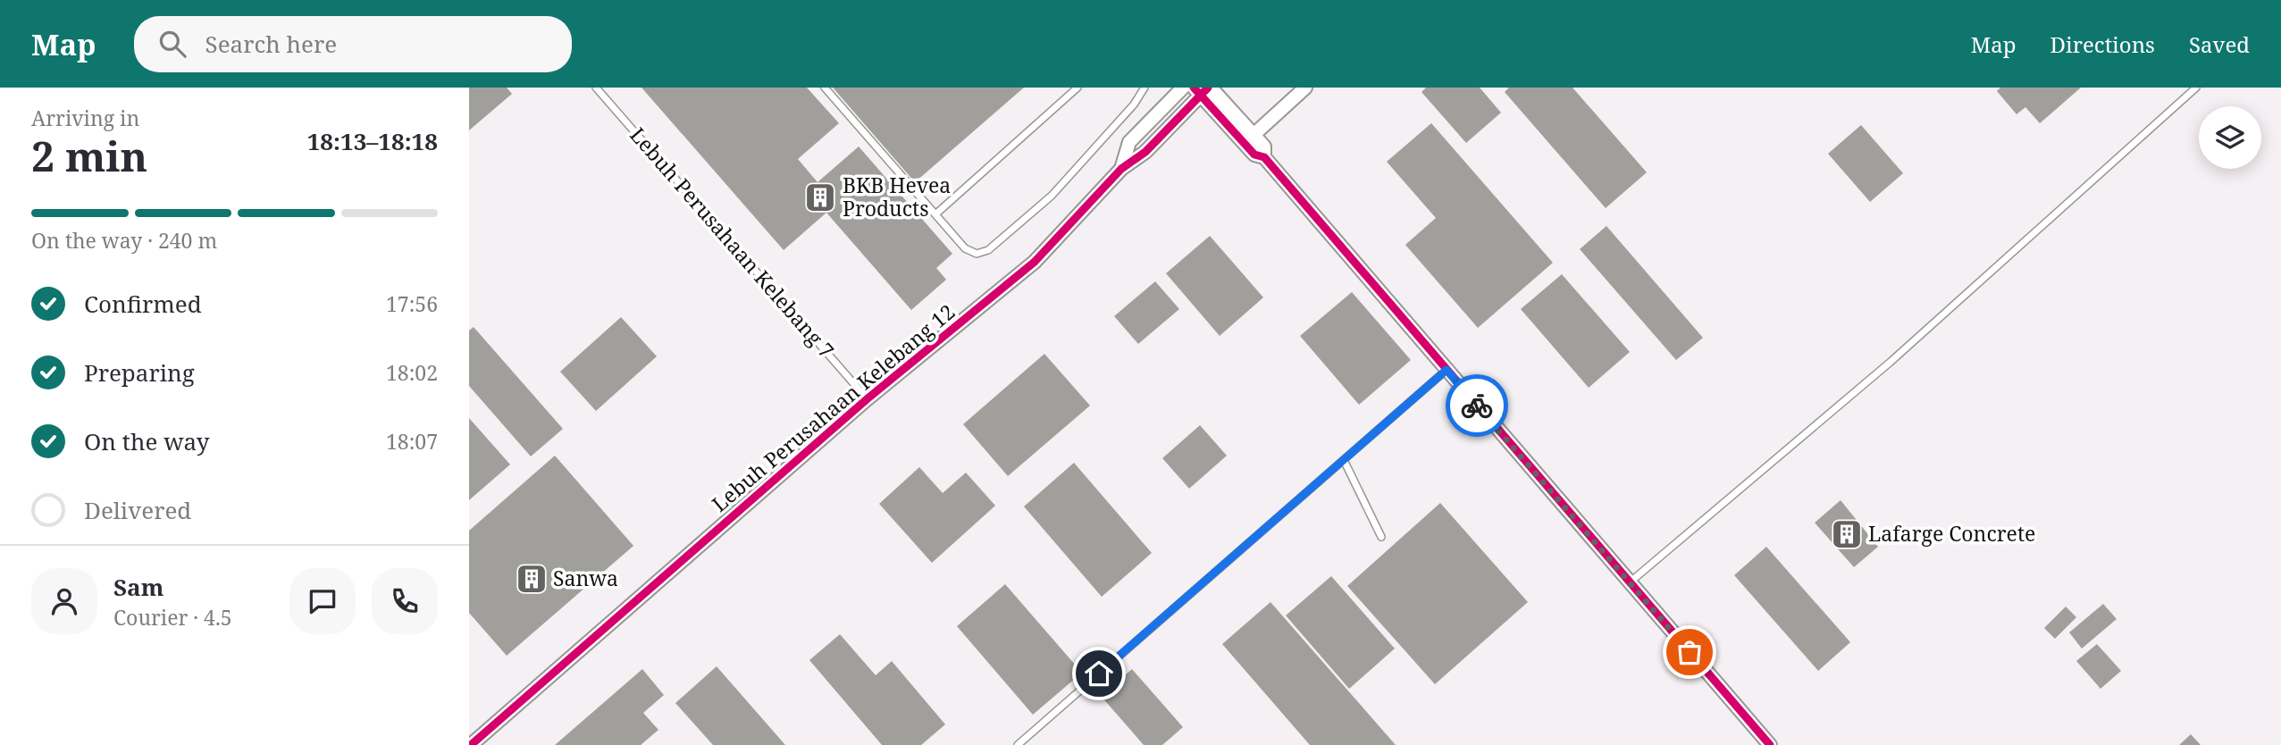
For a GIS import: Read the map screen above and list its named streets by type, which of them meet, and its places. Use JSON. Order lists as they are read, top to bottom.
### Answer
{
  "streets": {
    "street": ["Lebuh Perusahaan Kelebang 12"],
    "lane": ["Lebuh Perusahaan Kelebang 7"]
  },
  "crossings": [
    ["Lebuh Perusahaan Kelebang 7", "Lebuh Perusahaan Kelebang 12"]
  ],
  "places": {
    "building": ["BKB Hevea Products", "Lafarge Concrete", "Sanwa"]
  },
  "page": {
    "header": "Map",
    "search": "Search here",
    "nav": ["Map", "Directions", "Saved"],
    "heading": ["2 min", "Arriving in", "18:13–18:18"],
    "panel": ["Sam", "Courier · 4.5"],
    "bar": "On the way · 240 m",
    "list": [
      ["Confirmed", "17:56"],
      ["Preparing", "18:02"],
      ["On the way", "18:07"],
      "Delivered"
    ]
  }
}
